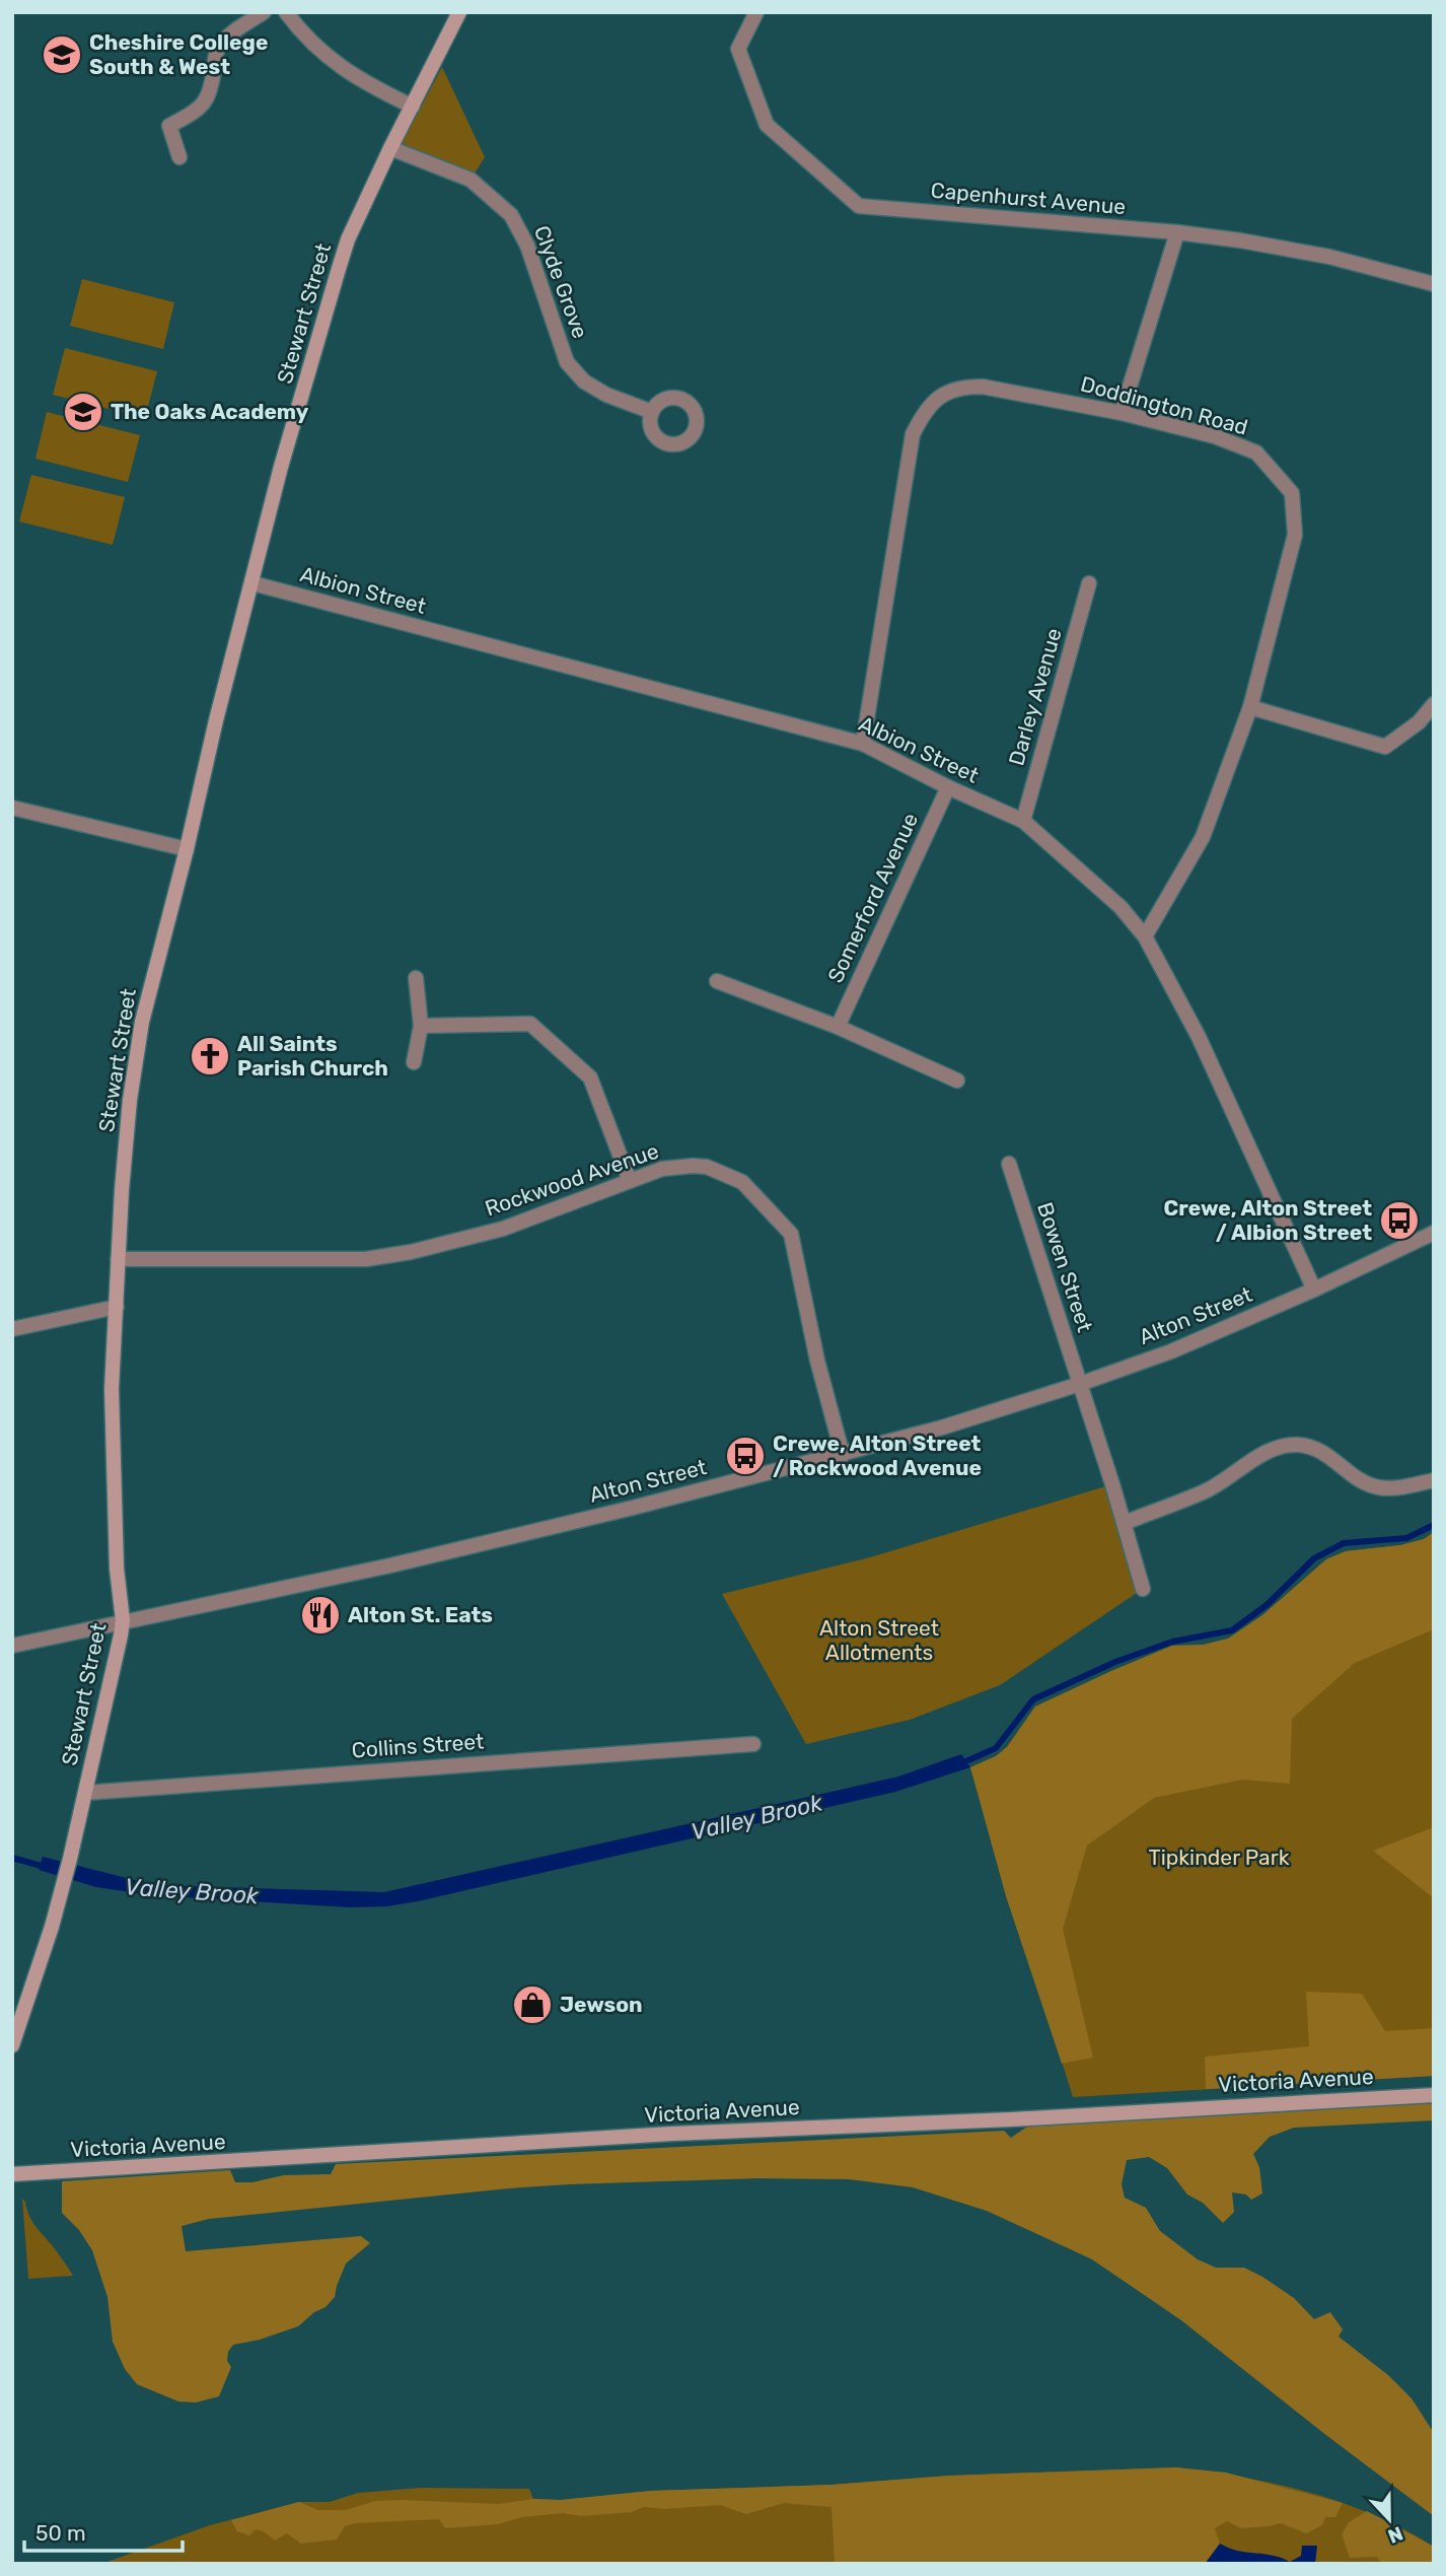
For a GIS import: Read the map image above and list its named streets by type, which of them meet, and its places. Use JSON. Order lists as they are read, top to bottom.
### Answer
{
  "streets": {
    "street": [
      "Capenhurst Avenue",
      "Clyde Grove",
      "Stewart Street",
      "Doddington Road",
      "Albion Street",
      "Darley Avenue",
      "Somerford Avenue",
      "Rockwood Avenue",
      "Bowen Street",
      "Alton Street",
      "Collins Street",
      "Victoria Avenue"
    ]
  },
  "crossings": [
    ["Clyde Grove", "Stewart Street"],
    ["Stewart Street", "Albion Street"],
    ["Stewart Street", "Rockwood Avenue"],
    ["Stewart Street", "Alton Street"],
    ["Stewart Street", "Collins Street"],
    ["Doddington Road", "Albion Street"],
    ["Albion Street", "Darley Avenue"],
    ["Albion Street", "Somerford Avenue"],
    ["Albion Street", "Alton Street"],
    ["Rockwood Avenue", "Alton Street"],
    ["Bowen Street", "Alton Street"]
  ],
  "water": ["Valley Brook"],
  "parks": ["Alton Street Allotments", "Tipkinder Park"],
  "places": {
    "school or university": ["Cheshire College South & West", "The Oaks Academy"],
    "church": ["All Saints Parish Church"],
    "bus stop": ["Crewe, Alton Street / Albion Street", "Crewe, Alton Street / Rockwood Avenue"],
    "restaurant": ["Alton St. Eats"],
    "shop": ["Jewson"]
  },
  "scale_bar": "50 m",
  "north": "bottom"
}
